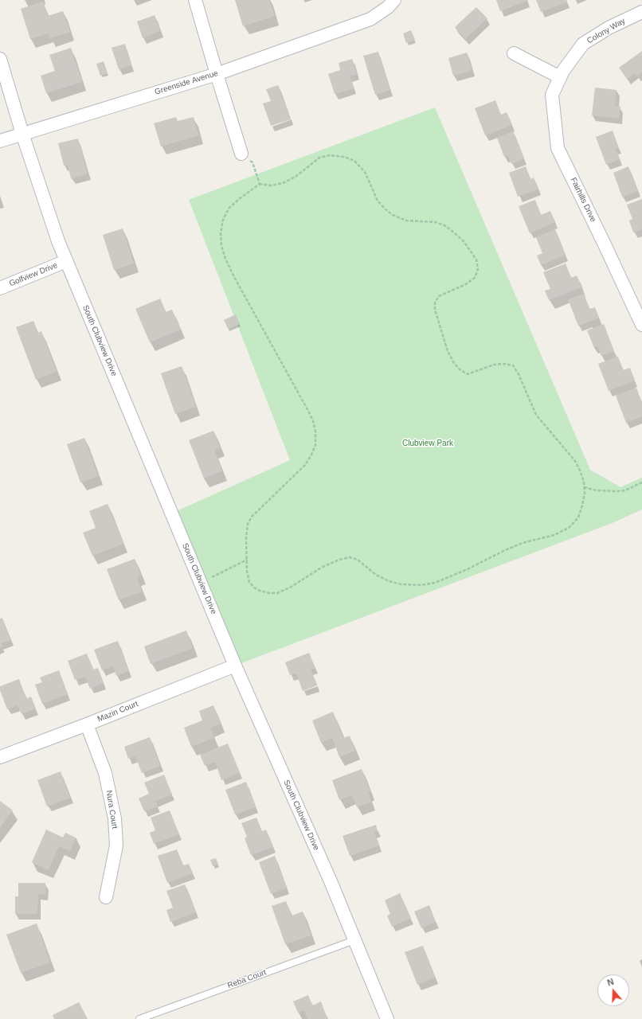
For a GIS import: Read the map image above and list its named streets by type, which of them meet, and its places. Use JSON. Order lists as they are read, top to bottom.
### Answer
{
  "streets": {
    "street": [
      "Colony Way",
      "Greenside Avenue",
      "Fairhills Drive",
      "Golfview Drive",
      "South Clubview Drive",
      "Mazin Court",
      "Nura Court"
    ],
    "lane": ["Reba Court"]
  },
  "crossings": [
    ["Colony Way", "Fairhills Drive"],
    ["Greenside Avenue", "South Clubview Drive"],
    ["Golfview Drive", "South Clubview Drive"],
    ["South Clubview Drive", "Mazin Court"],
    ["South Clubview Drive", "Reba Court"],
    ["Mazin Court", "Nura Court"]
  ],
  "parks": ["Clubview Park"],
  "north": "top"
}
